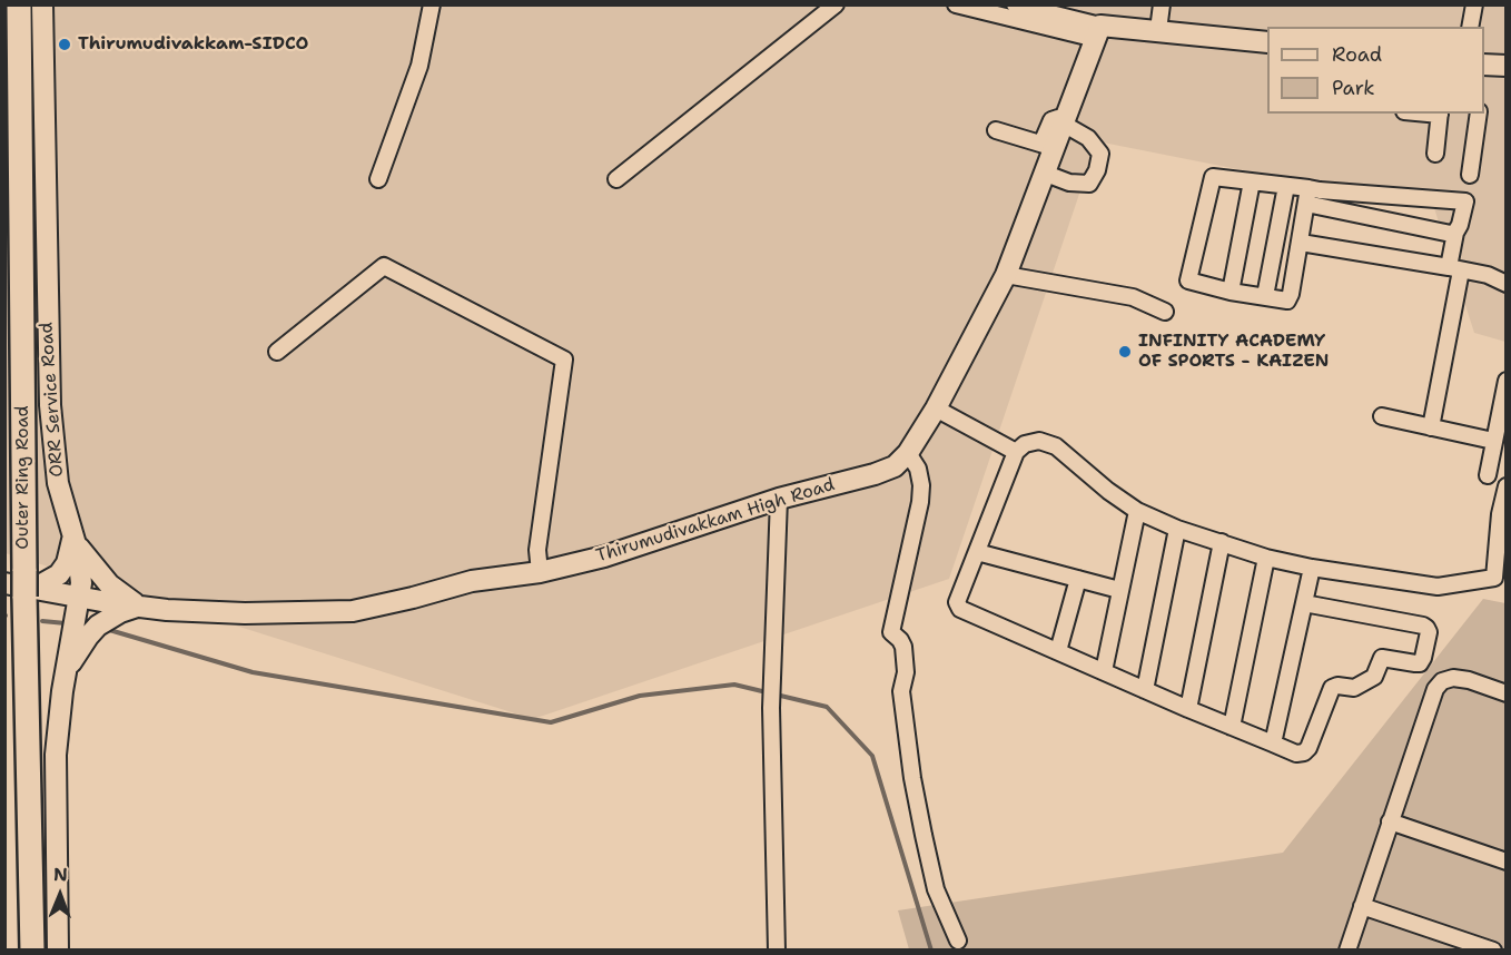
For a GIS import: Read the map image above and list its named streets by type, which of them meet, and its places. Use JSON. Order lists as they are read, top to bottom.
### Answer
{
  "streets": {
    "highway": ["Outer Ring Road"],
    "main road": ["ORR Service Road", "Thirumudivakkam High Road"]
  },
  "crossings": [
    ["ORR Service Road", "Thirumudivakkam High Road"],
    ["Outer Ring Road", "Thirumudivakkam High Road"]
  ],
  "places": ["Thirumudivakkam-SIDCO", "INFINITY ACADEMY OF SPORTS - KAIZEN"],
  "legend": ["Road", "Park"],
  "north": "top"
}
